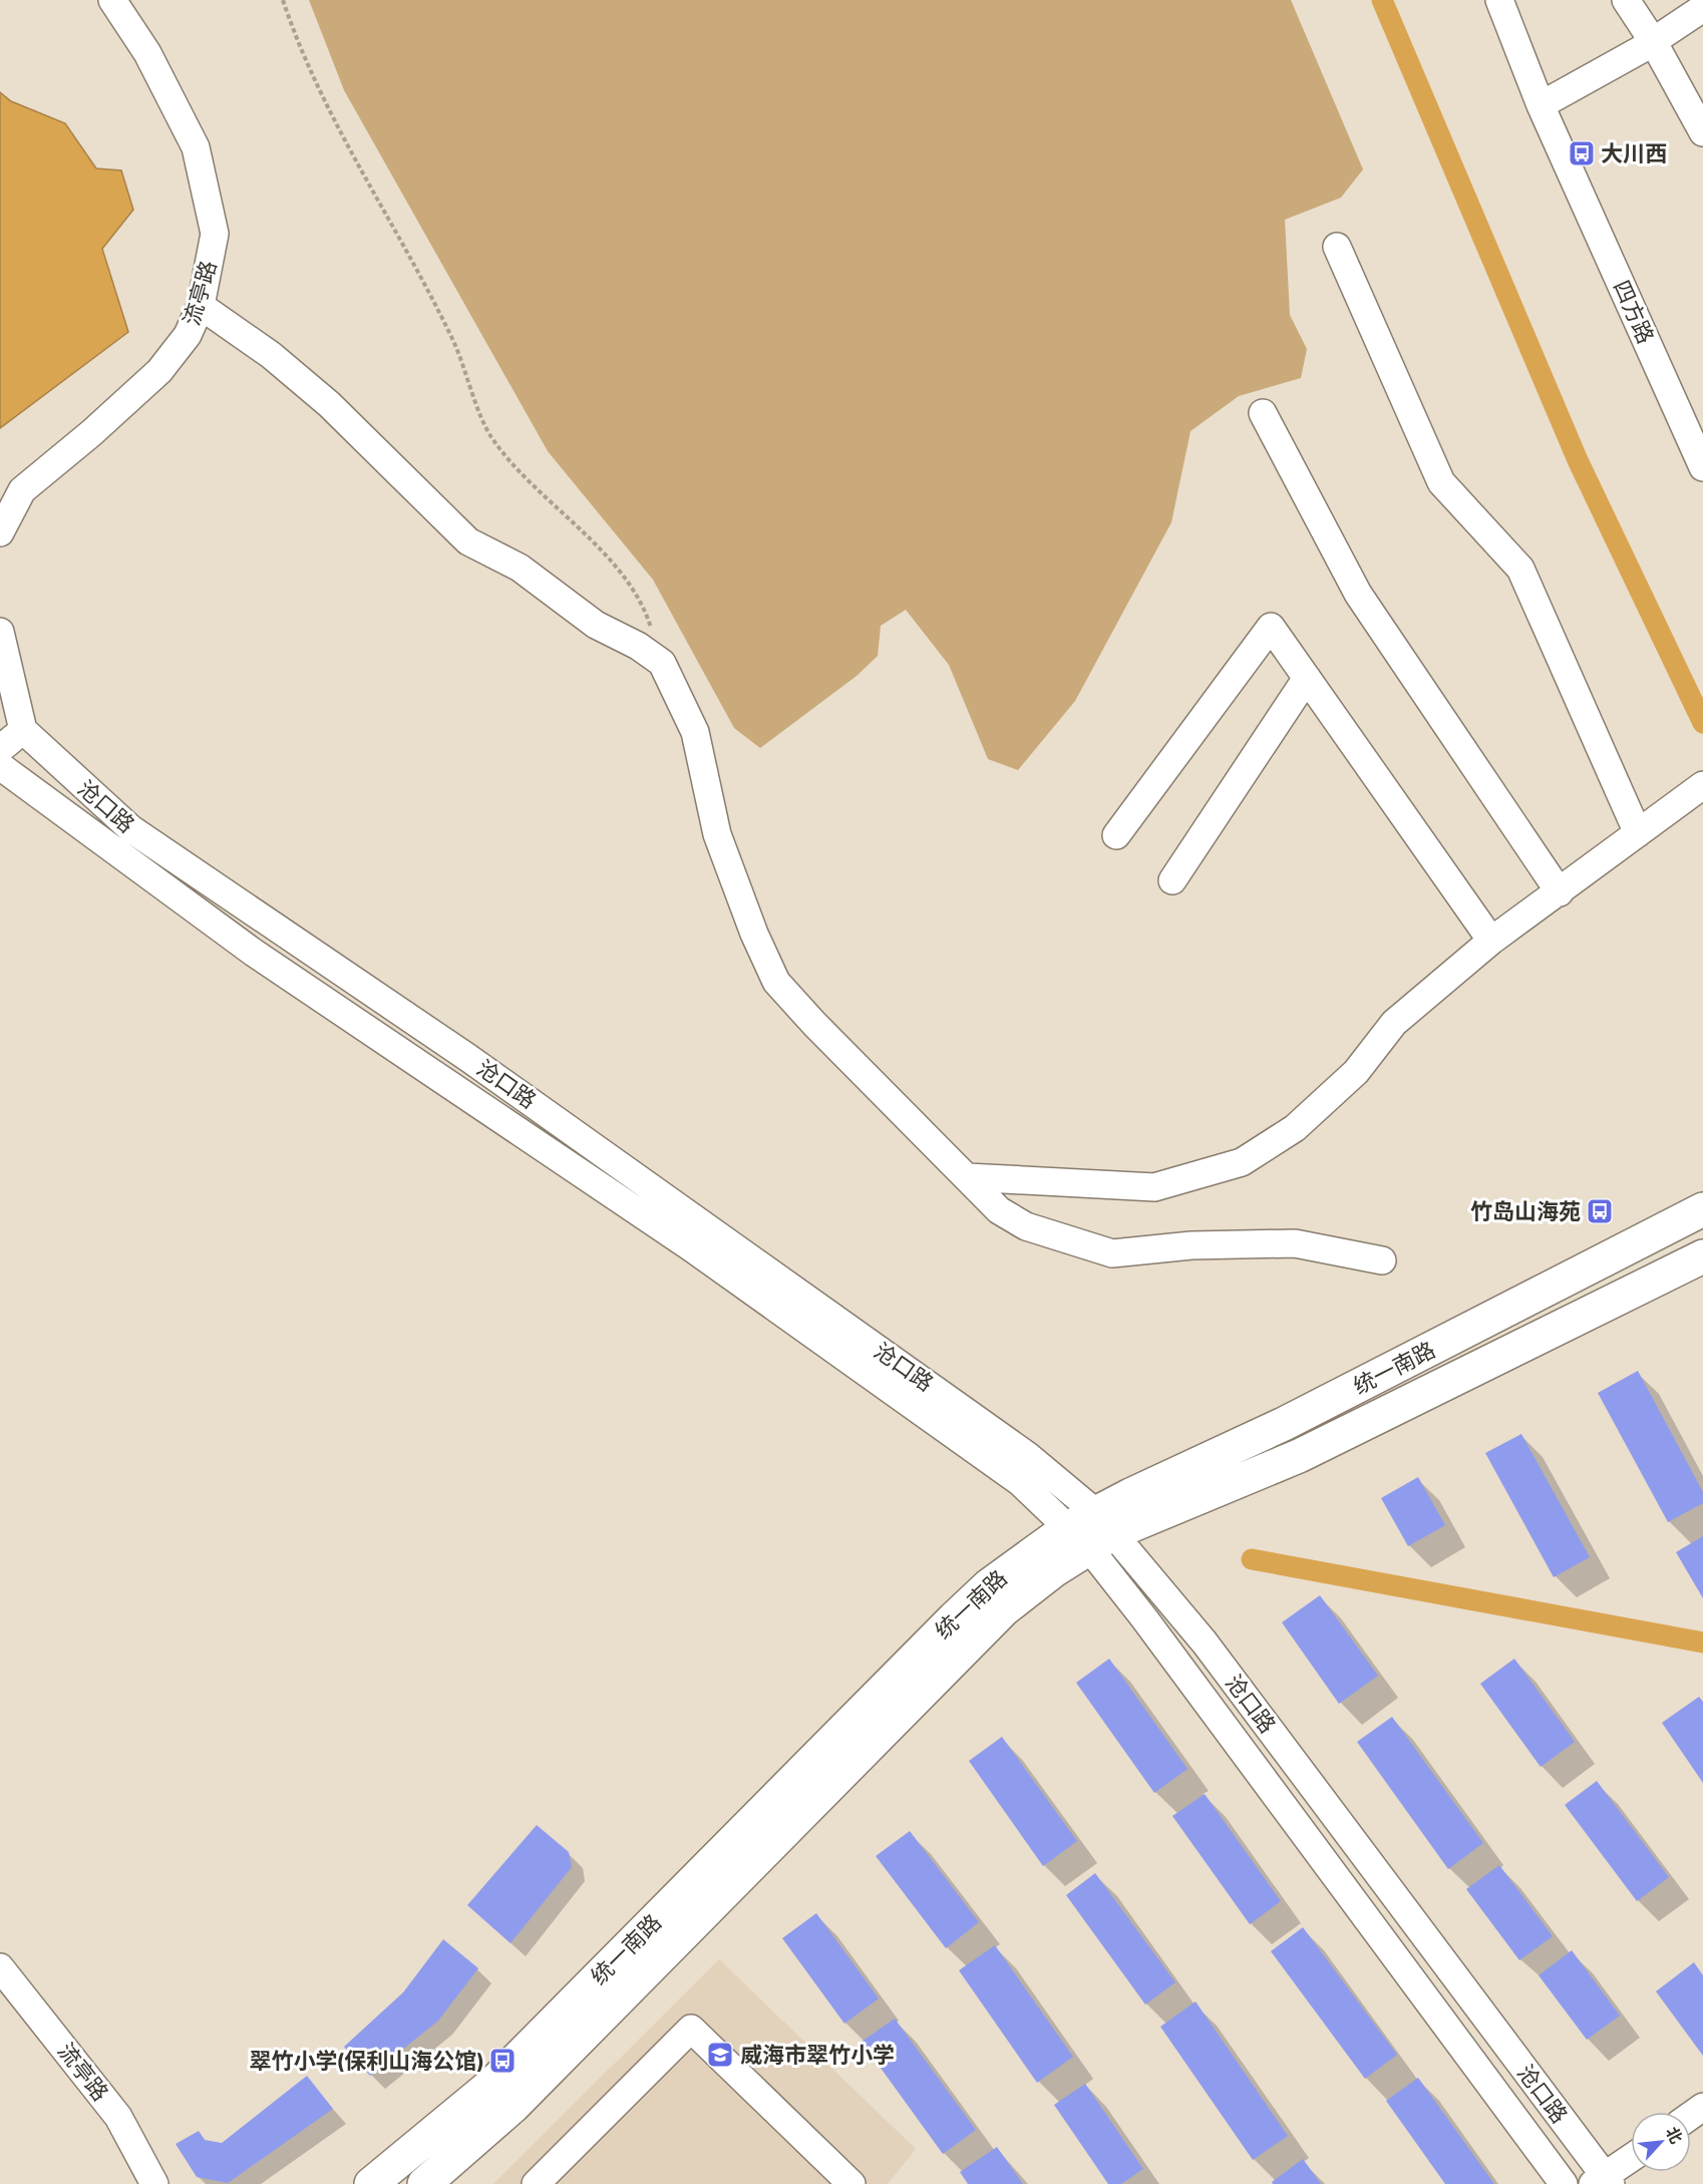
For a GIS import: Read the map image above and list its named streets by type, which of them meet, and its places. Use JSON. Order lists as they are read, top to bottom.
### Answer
{
  "streets": {
    "main road": ["统一南路"],
    "street": ["流亭路", "四方路", "沧口路"]
  },
  "crossings": [
    ["沧口路", "统一南路"]
  ],
  "places": {
    "bus stop": ["大川西", "竹岛山海苑", "翠竹小学(保利山海公馆)"],
    "school or university": ["威海市翠竹小学"]
  },
  "north": "top right"
}
